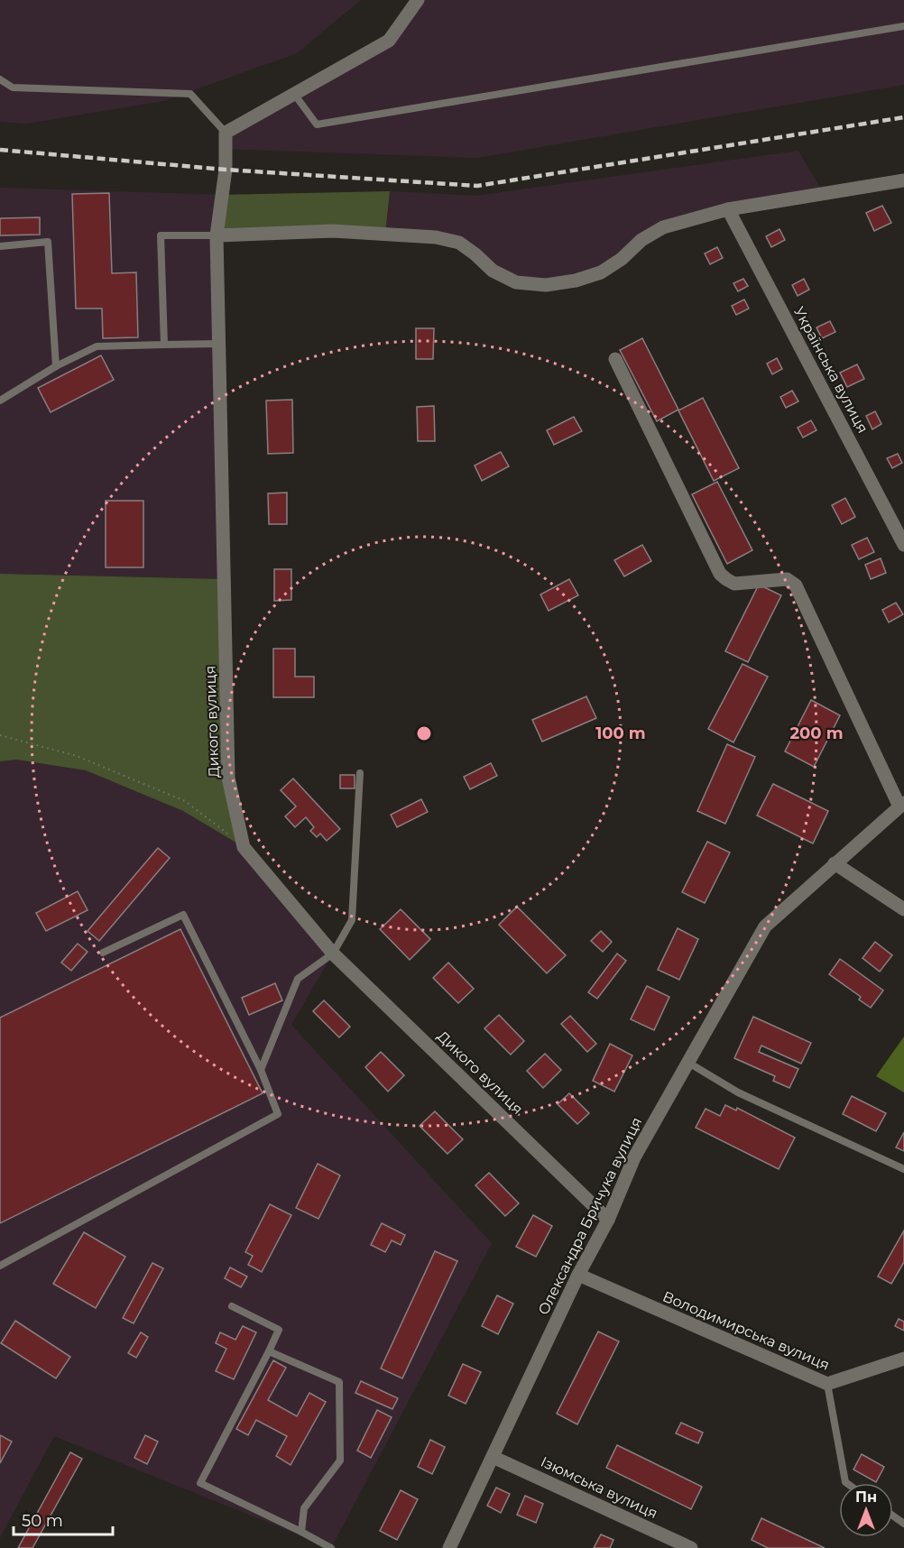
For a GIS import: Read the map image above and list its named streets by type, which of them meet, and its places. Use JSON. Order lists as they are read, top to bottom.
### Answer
{
  "streets": {
    "street": [
      "Українська вулиця",
      "Дикого вулиця",
      "Олександра Бричука вулиця",
      "Володимирська вулиця",
      "Ізюмська вулиця"
    ]
  },
  "crossings": [
    ["Дикого вулиця", "Олександра Бричука вулиця"],
    ["Олександра Бричука вулиця", "Володимирська вулиця"],
    ["Олександра Бричука вулиця", "Ізюмська вулиця"]
  ],
  "scale_bar": "50 m",
  "north": "top",
  "rings": ["100 m", "200 m"]
}
